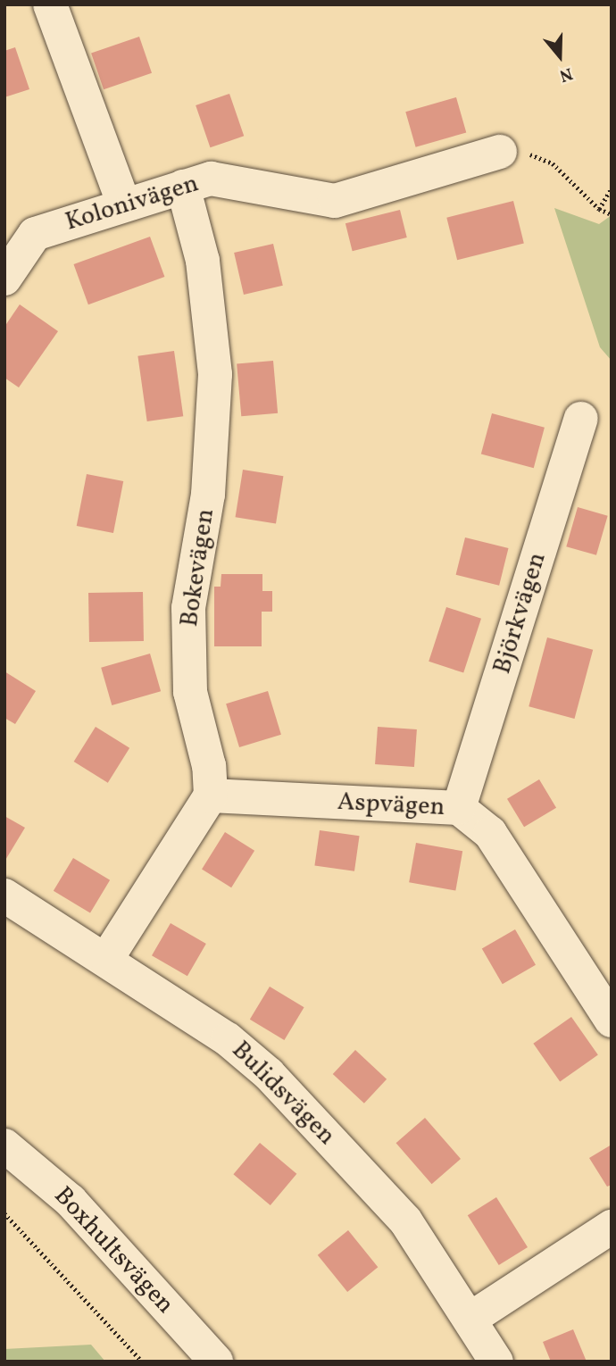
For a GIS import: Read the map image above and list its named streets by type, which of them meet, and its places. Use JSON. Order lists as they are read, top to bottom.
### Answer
{
  "streets": {
    "street": [
      "Kolonivägen",
      "Bokevägen",
      "Björkvägen",
      "Aspvägen",
      "Bulidsvägen",
      "Boxhultsvägen"
    ]
  },
  "crossings": [
    ["Kolonivägen", "Bokevägen"],
    ["Bokevägen", "Aspvägen"],
    ["Björkvägen", "Aspvägen"]
  ],
  "north": "bottom"
}
